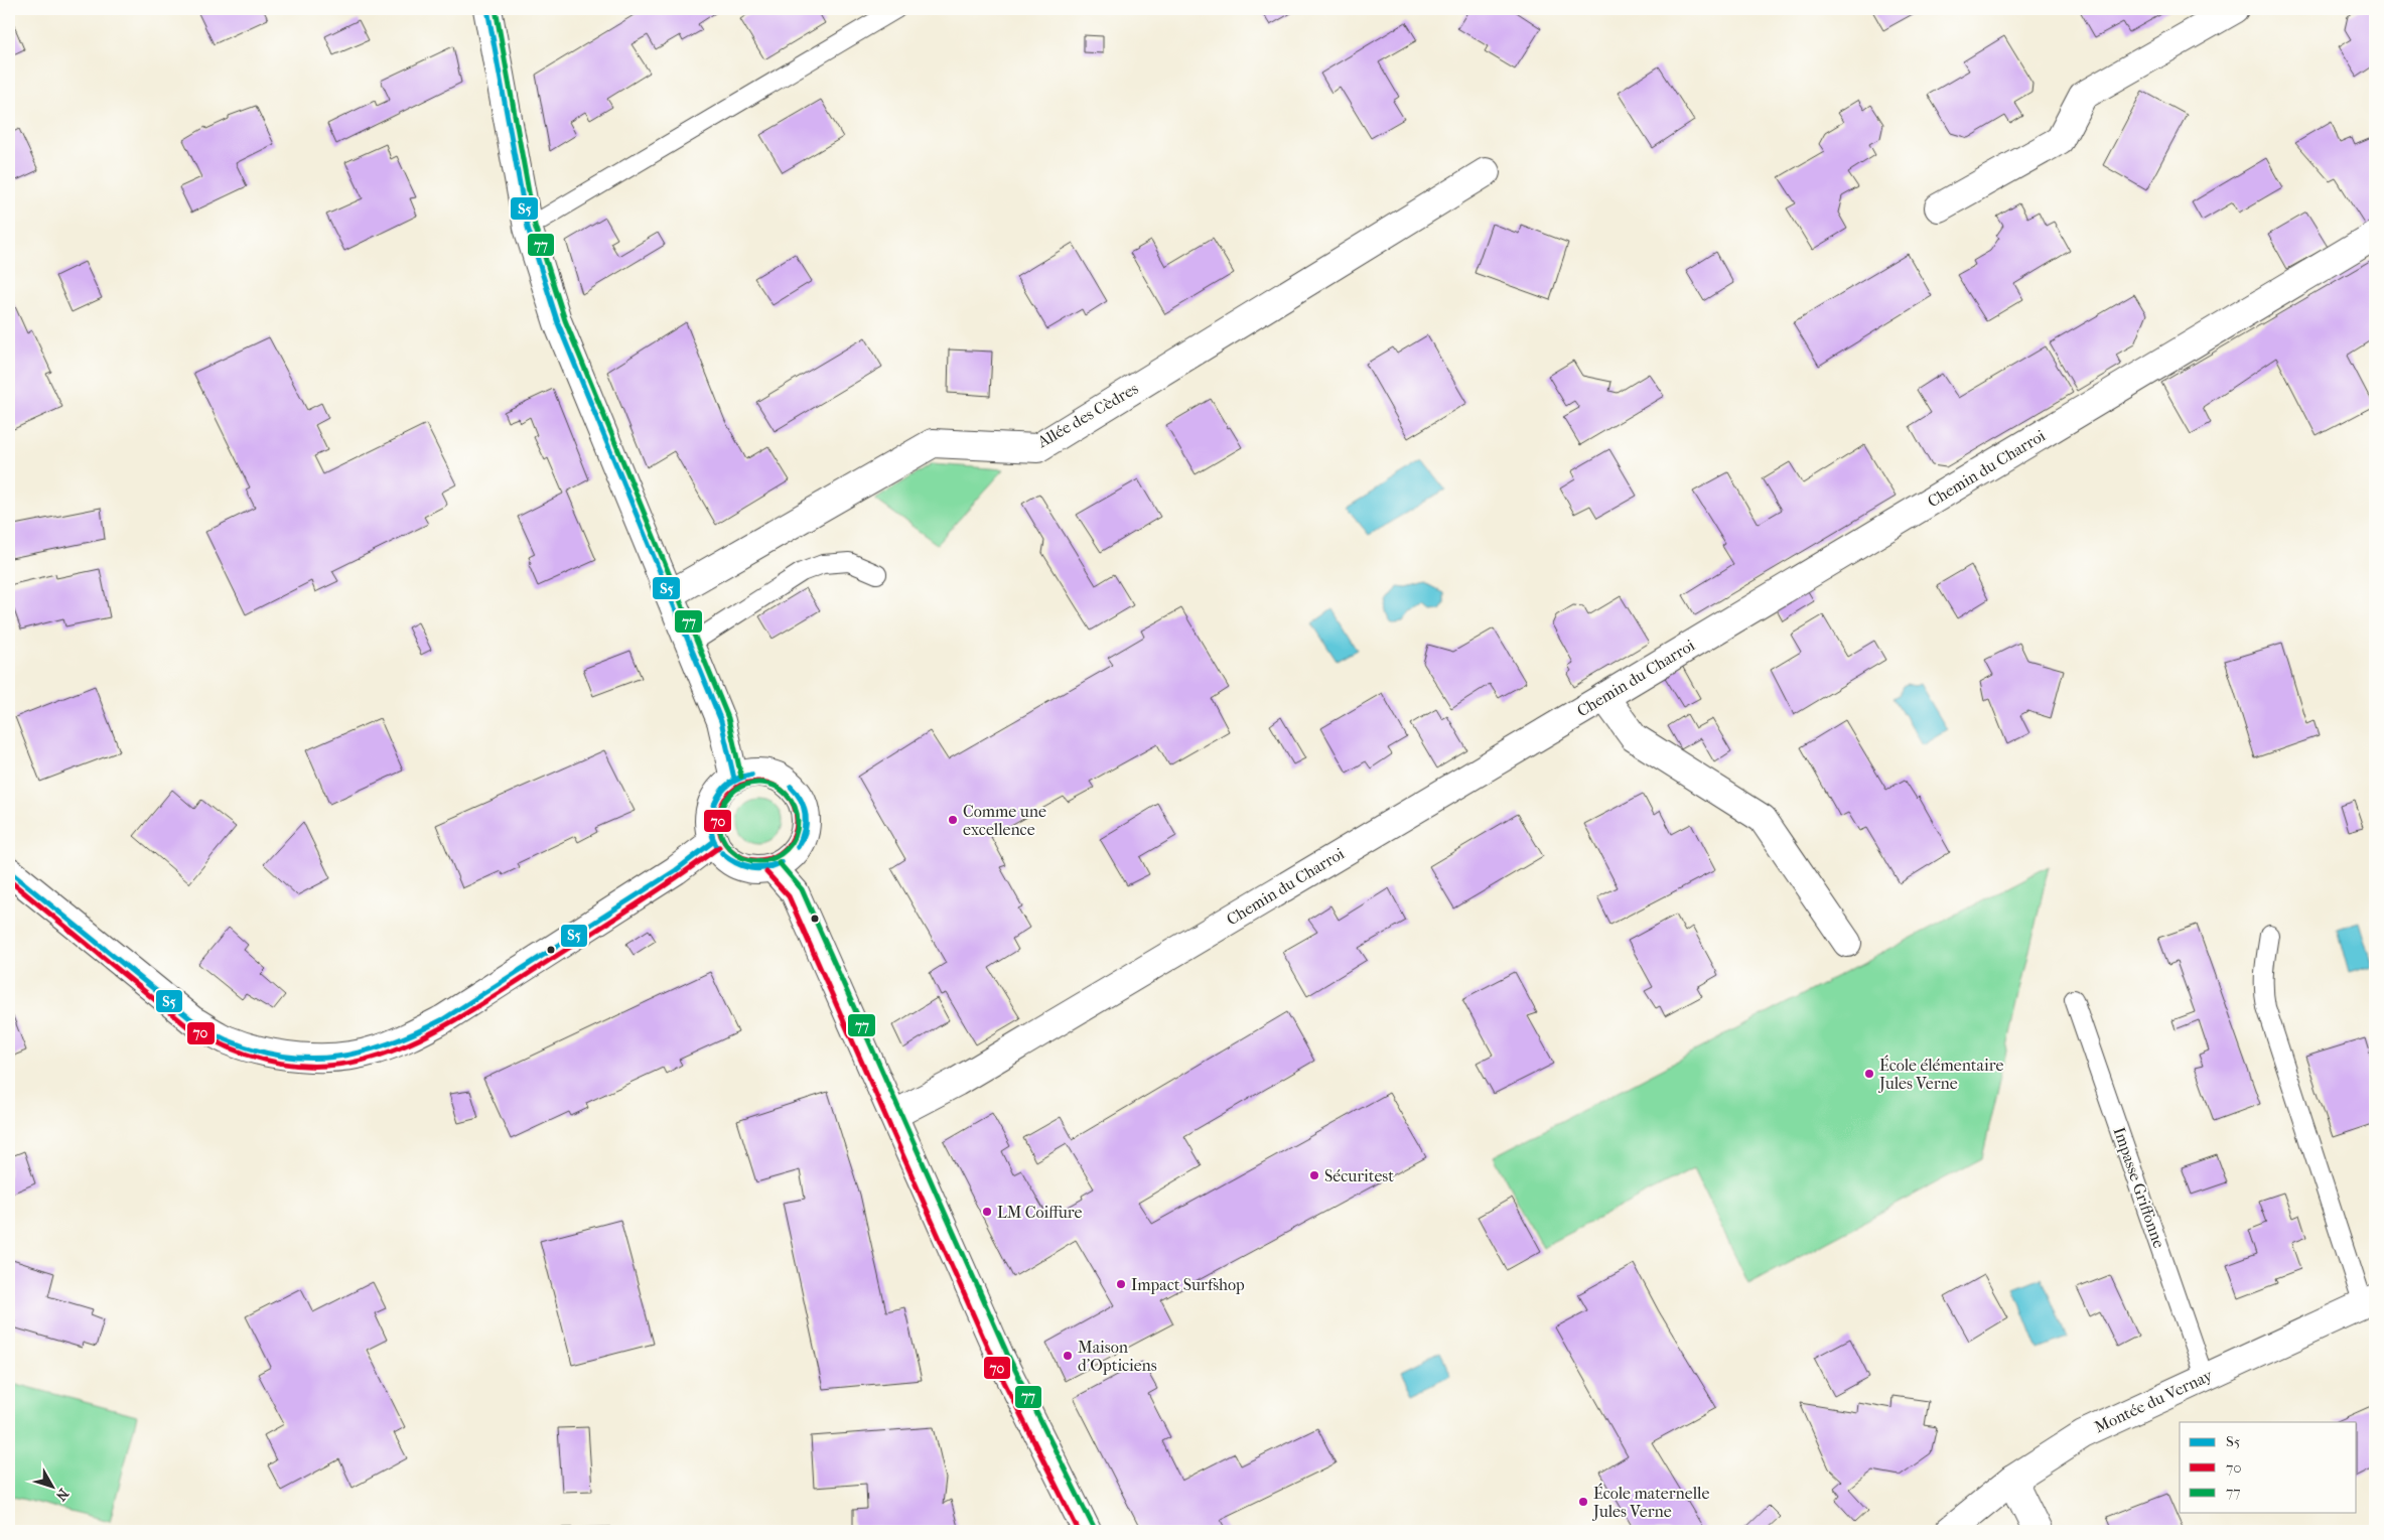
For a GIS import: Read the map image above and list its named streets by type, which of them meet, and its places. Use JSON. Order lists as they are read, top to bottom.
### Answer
{
  "streets": {
    "street": ["Allée des Cèdres", "Chemin du Charroi", "Montée du Vernay"],
    "lane": ["Impasse Griffonne"]
  },
  "crossings": [
    ["Impasse Griffonne", "Montée du Vernay"]
  ],
  "places": [
    "Comme une excellence",
    "École élémentaire Jules Verne",
    "Sécuritest",
    "LM Coiffure",
    "Impact Surfshop",
    "Maison d'Opticiens",
    "École maternelle Jules Verne"
  ],
  "lines": ["transit line S5", "transit line 77", "transit line 70"],
  "legend": ["S5", "70", "77"],
  "north": "bottom right"
}
